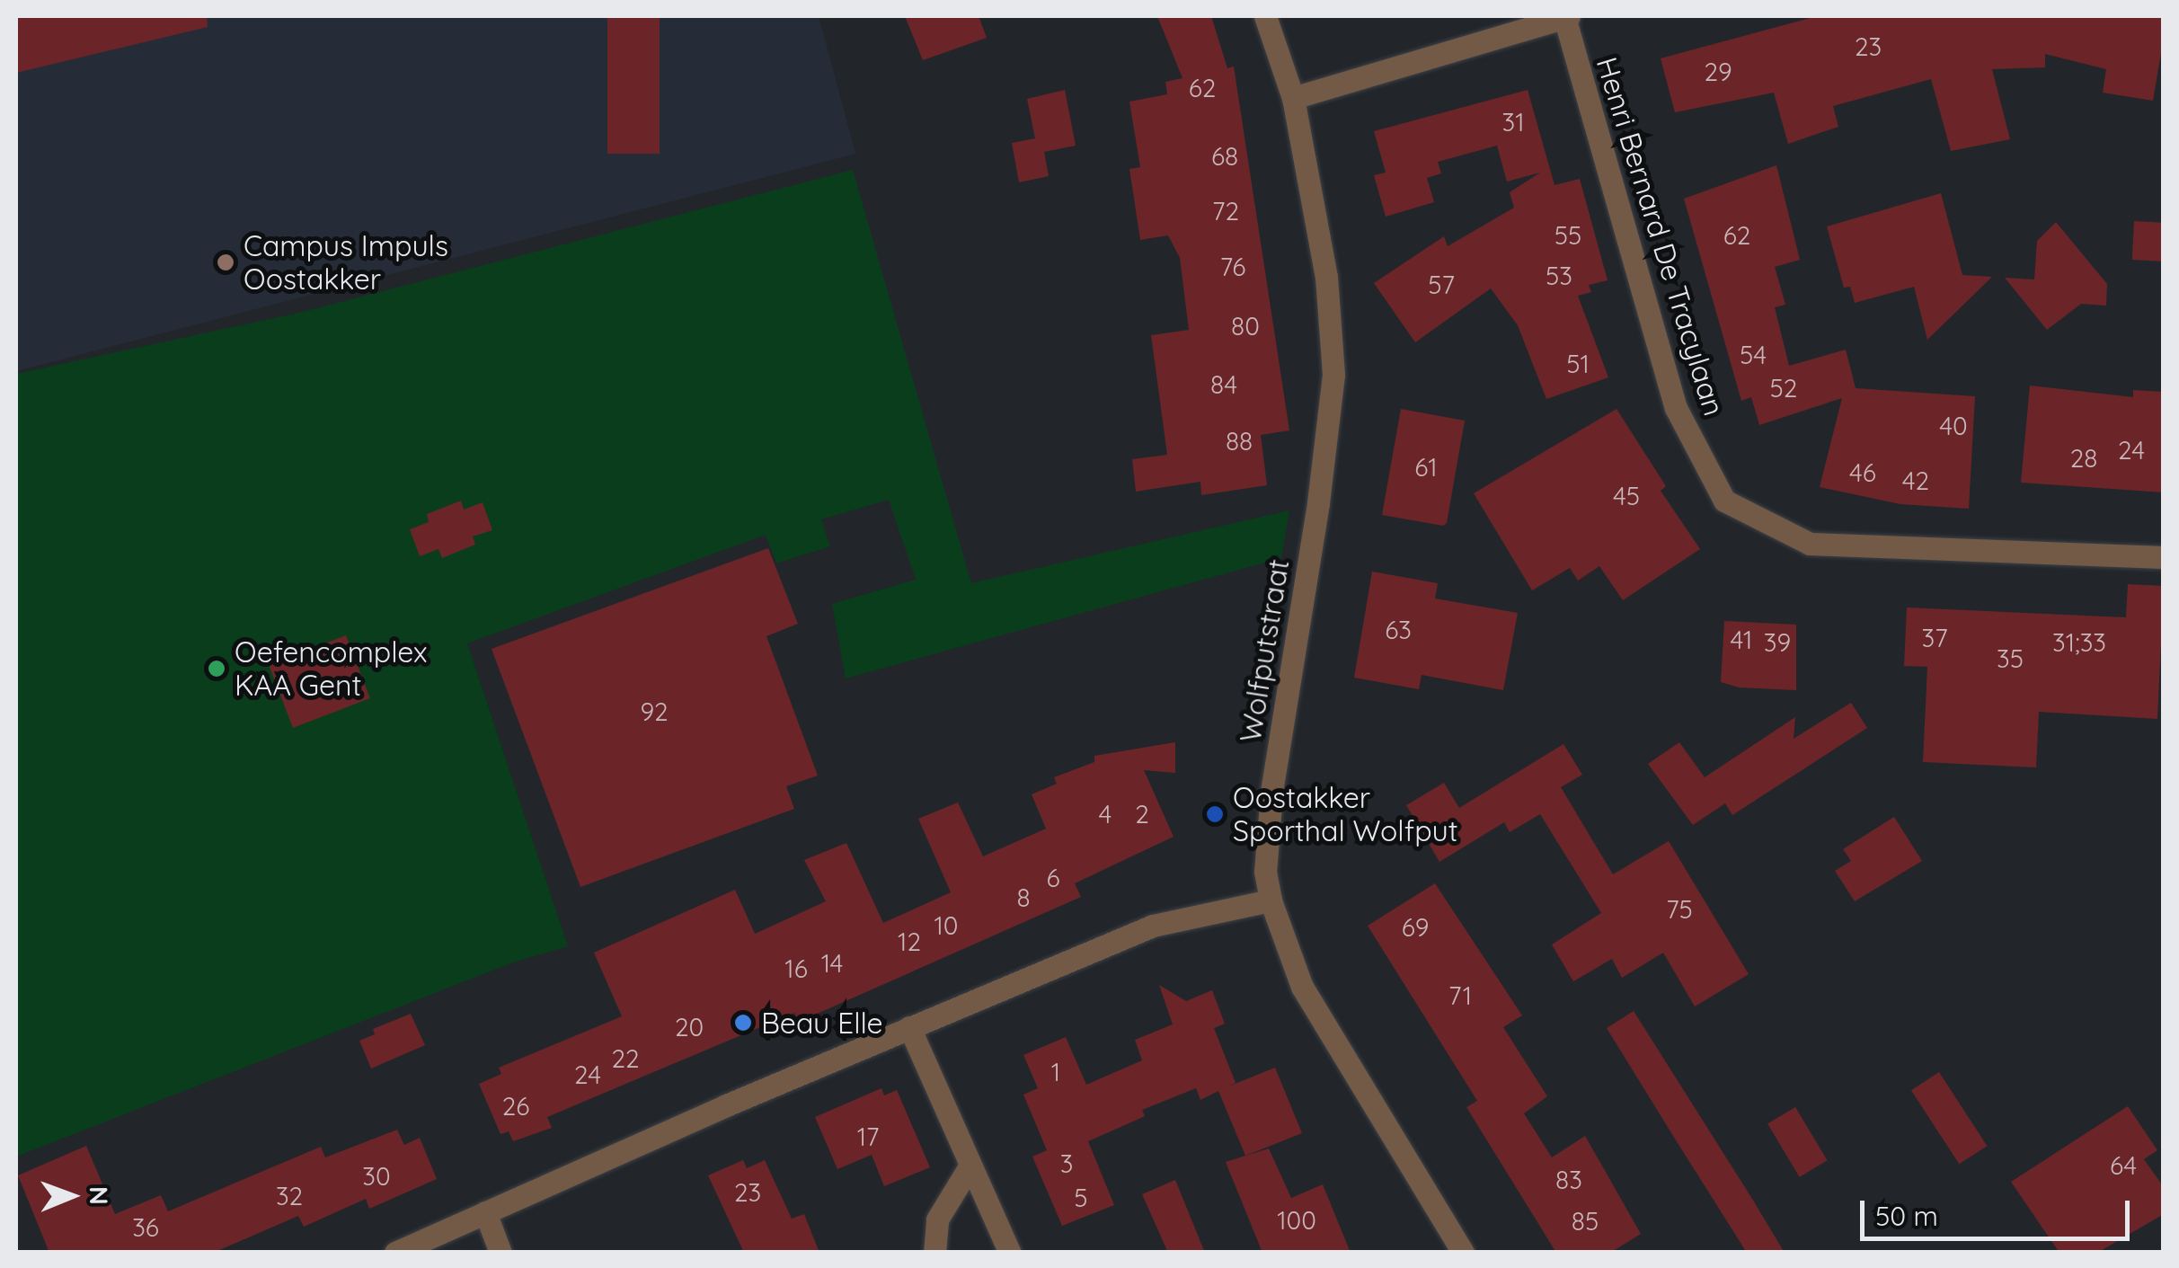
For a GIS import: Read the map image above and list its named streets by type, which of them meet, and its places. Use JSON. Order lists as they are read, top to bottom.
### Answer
{
  "streets": {
    "street": ["Henri Bernard De Tracylaan", "Wolfputstraat"]
  },
  "places": [
    "Campus Impuls Oostakker",
    "Oefencomplex KAA Gent",
    "Oostakker Sporthal Wolfput",
    "Beau Elle"
  ],
  "house_numbers": [
    "23",
    "29",
    "62",
    "31",
    "68",
    "72",
    "55",
    "62",
    "76",
    "53",
    "57",
    "80",
    "54",
    "51",
    "84",
    "52",
    "40",
    "88",
    "24",
    "28",
    "61",
    "46",
    "42",
    "45",
    "63",
    "37",
    "41",
    "39",
    "31;33",
    "35",
    "92",
    "4",
    "2",
    "6",
    "8",
    "75",
    "10",
    "69",
    "12",
    "14",
    "16",
    "71",
    "20",
    "22",
    "1",
    "24",
    "26",
    "17",
    "3",
    "64",
    "30",
    "83",
    "23",
    "32",
    "5",
    "100",
    "85",
    "36"
  ],
  "scale_bar": "50 m",
  "north": "right"
}
